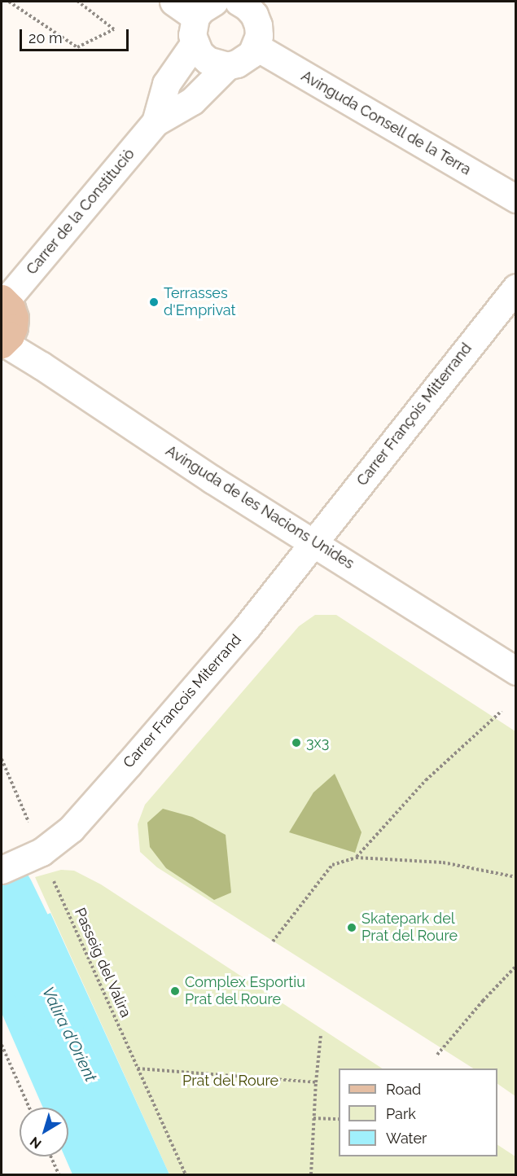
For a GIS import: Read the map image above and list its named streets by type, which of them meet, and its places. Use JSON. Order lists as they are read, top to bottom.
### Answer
{
  "streets": {
    "street": [
      "Avinguda Consell de la Terra",
      "Carrer de la Constituciò",
      "Carrer François Mitterrand",
      "Avinguda de les Nacions Unides",
      "Carrer Francois Miterrand"
    ],
    "path": ["Passeig del Valira"]
  },
  "crossings": [
    ["Avinguda Consell de la Terra", "Carrer de la Constituciò"],
    ["Carrer François Mitterrand", "Avinguda de les Nacions Unides"],
    ["Carrer François Mitterrand", "Carrer Francois Miterrand"],
    ["Avinguda de les Nacions Unides", "Carrer Francois Miterrand"],
    ["Carrer Francois Miterrand", "Passeig del Valira"]
  ],
  "water": ["Valira d'Orient"],
  "parks": ["Prat del Roure"],
  "places": [
    "Terrasses d'Emprivat",
    "3x3",
    "Skatepark del Prat del Roure",
    "Complex Esportiu Prat del Roure"
  ],
  "legend": ["Road", "Park", "Water"],
  "scale_bar": "20 m",
  "north": "bottom left"
}
